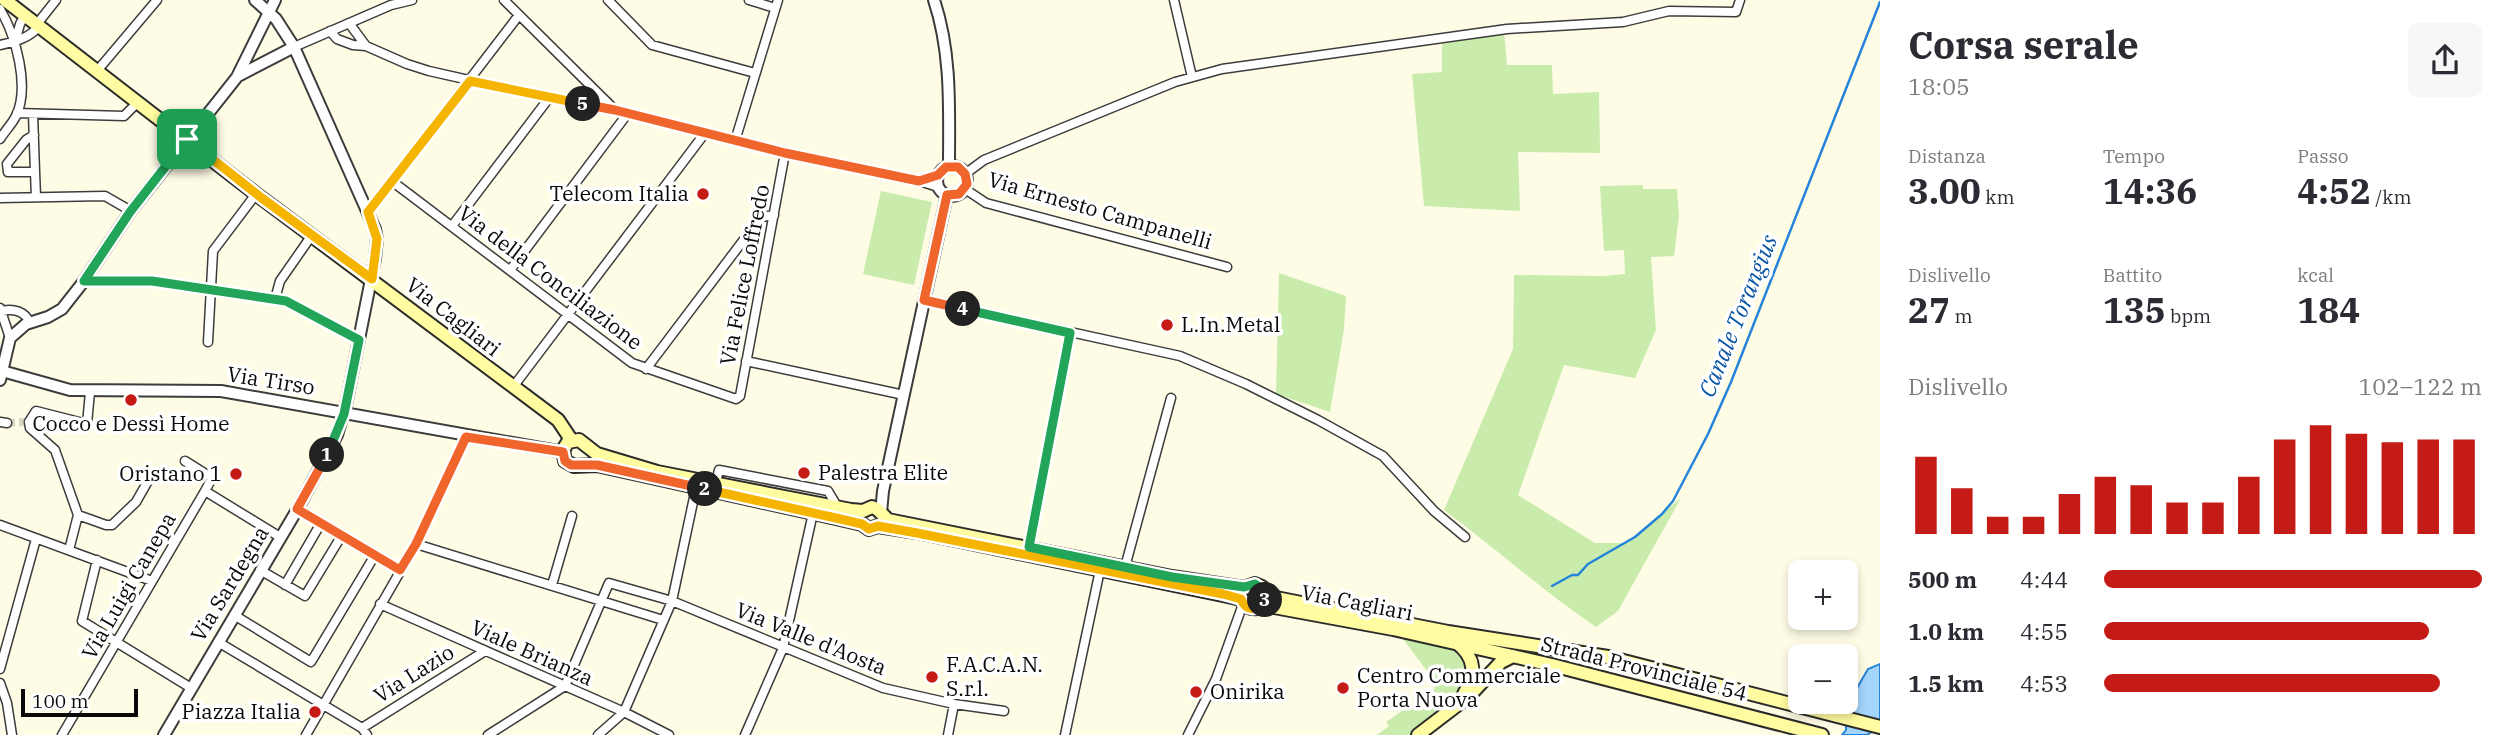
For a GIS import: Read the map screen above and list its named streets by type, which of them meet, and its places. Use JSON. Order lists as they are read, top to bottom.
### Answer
{
  "streets": {
    "main road": ["Via Cagliari", "Strada Provinciale 54"],
    "street": [
      "Via Ernesto Campanelli",
      "Via Felice Loffredo",
      "Via della Conciliazione",
      "Via Tirso",
      "Via Sardegna",
      "Via Luigi Canepa",
      "Via Valle d'Aosta",
      "Viale Brianza",
      "Via Lazio"
    ]
  },
  "crossings": [
    ["Via Felice Loffredo", "Via della Conciliazione"],
    ["Via Cagliari", "Via Tirso"],
    ["Via Cagliari", "Via Sardegna"],
    ["Via Cagliari", "Strada Provinciale 54"],
    ["Via Tirso", "Via Sardegna"],
    ["Viale Brianza", "Via Lazio"]
  ],
  "water": ["Canale Torangius"],
  "places": [
    "Telecom Italia",
    "L.In.Metal",
    "Cocco e Dessì Home",
    "Palestra Elite",
    "Oristano 1",
    "F.A.C.A.N. S.r.l.",
    "Centro Commerciale Porta Nuova",
    "Onirika",
    "Piazza Italia"
  ],
  "scale_bar": "100 m",
  "page": {
    "heading": ["Corsa serale", "18:05"],
    "pins": [
      "5",
      "4",
      "1",
      "2",
      "3"
    ],
    "stats": [
      ["Distanza", "3.00 km"],
      ["Tempo", "14:36"],
      ["Passo", "4:52 /km"],
      ["Dislivello", "27 m"],
      ["Battito", "135 bpm"],
      ["kcal", "184"]
    ],
    "chart": ["Dislivello", "102–122 m"],
    "list": [
      {
        "name": "500 m",
        "note": "4:44"
      },
      {
        "name": "1.0 km",
        "note": "4:55"
      },
      {
        "name": "1.5 km",
        "note": "4:53"
      }
    ],
    "map_buttons": ["+", "−"],
    "scale": "100 m"
  }
}
